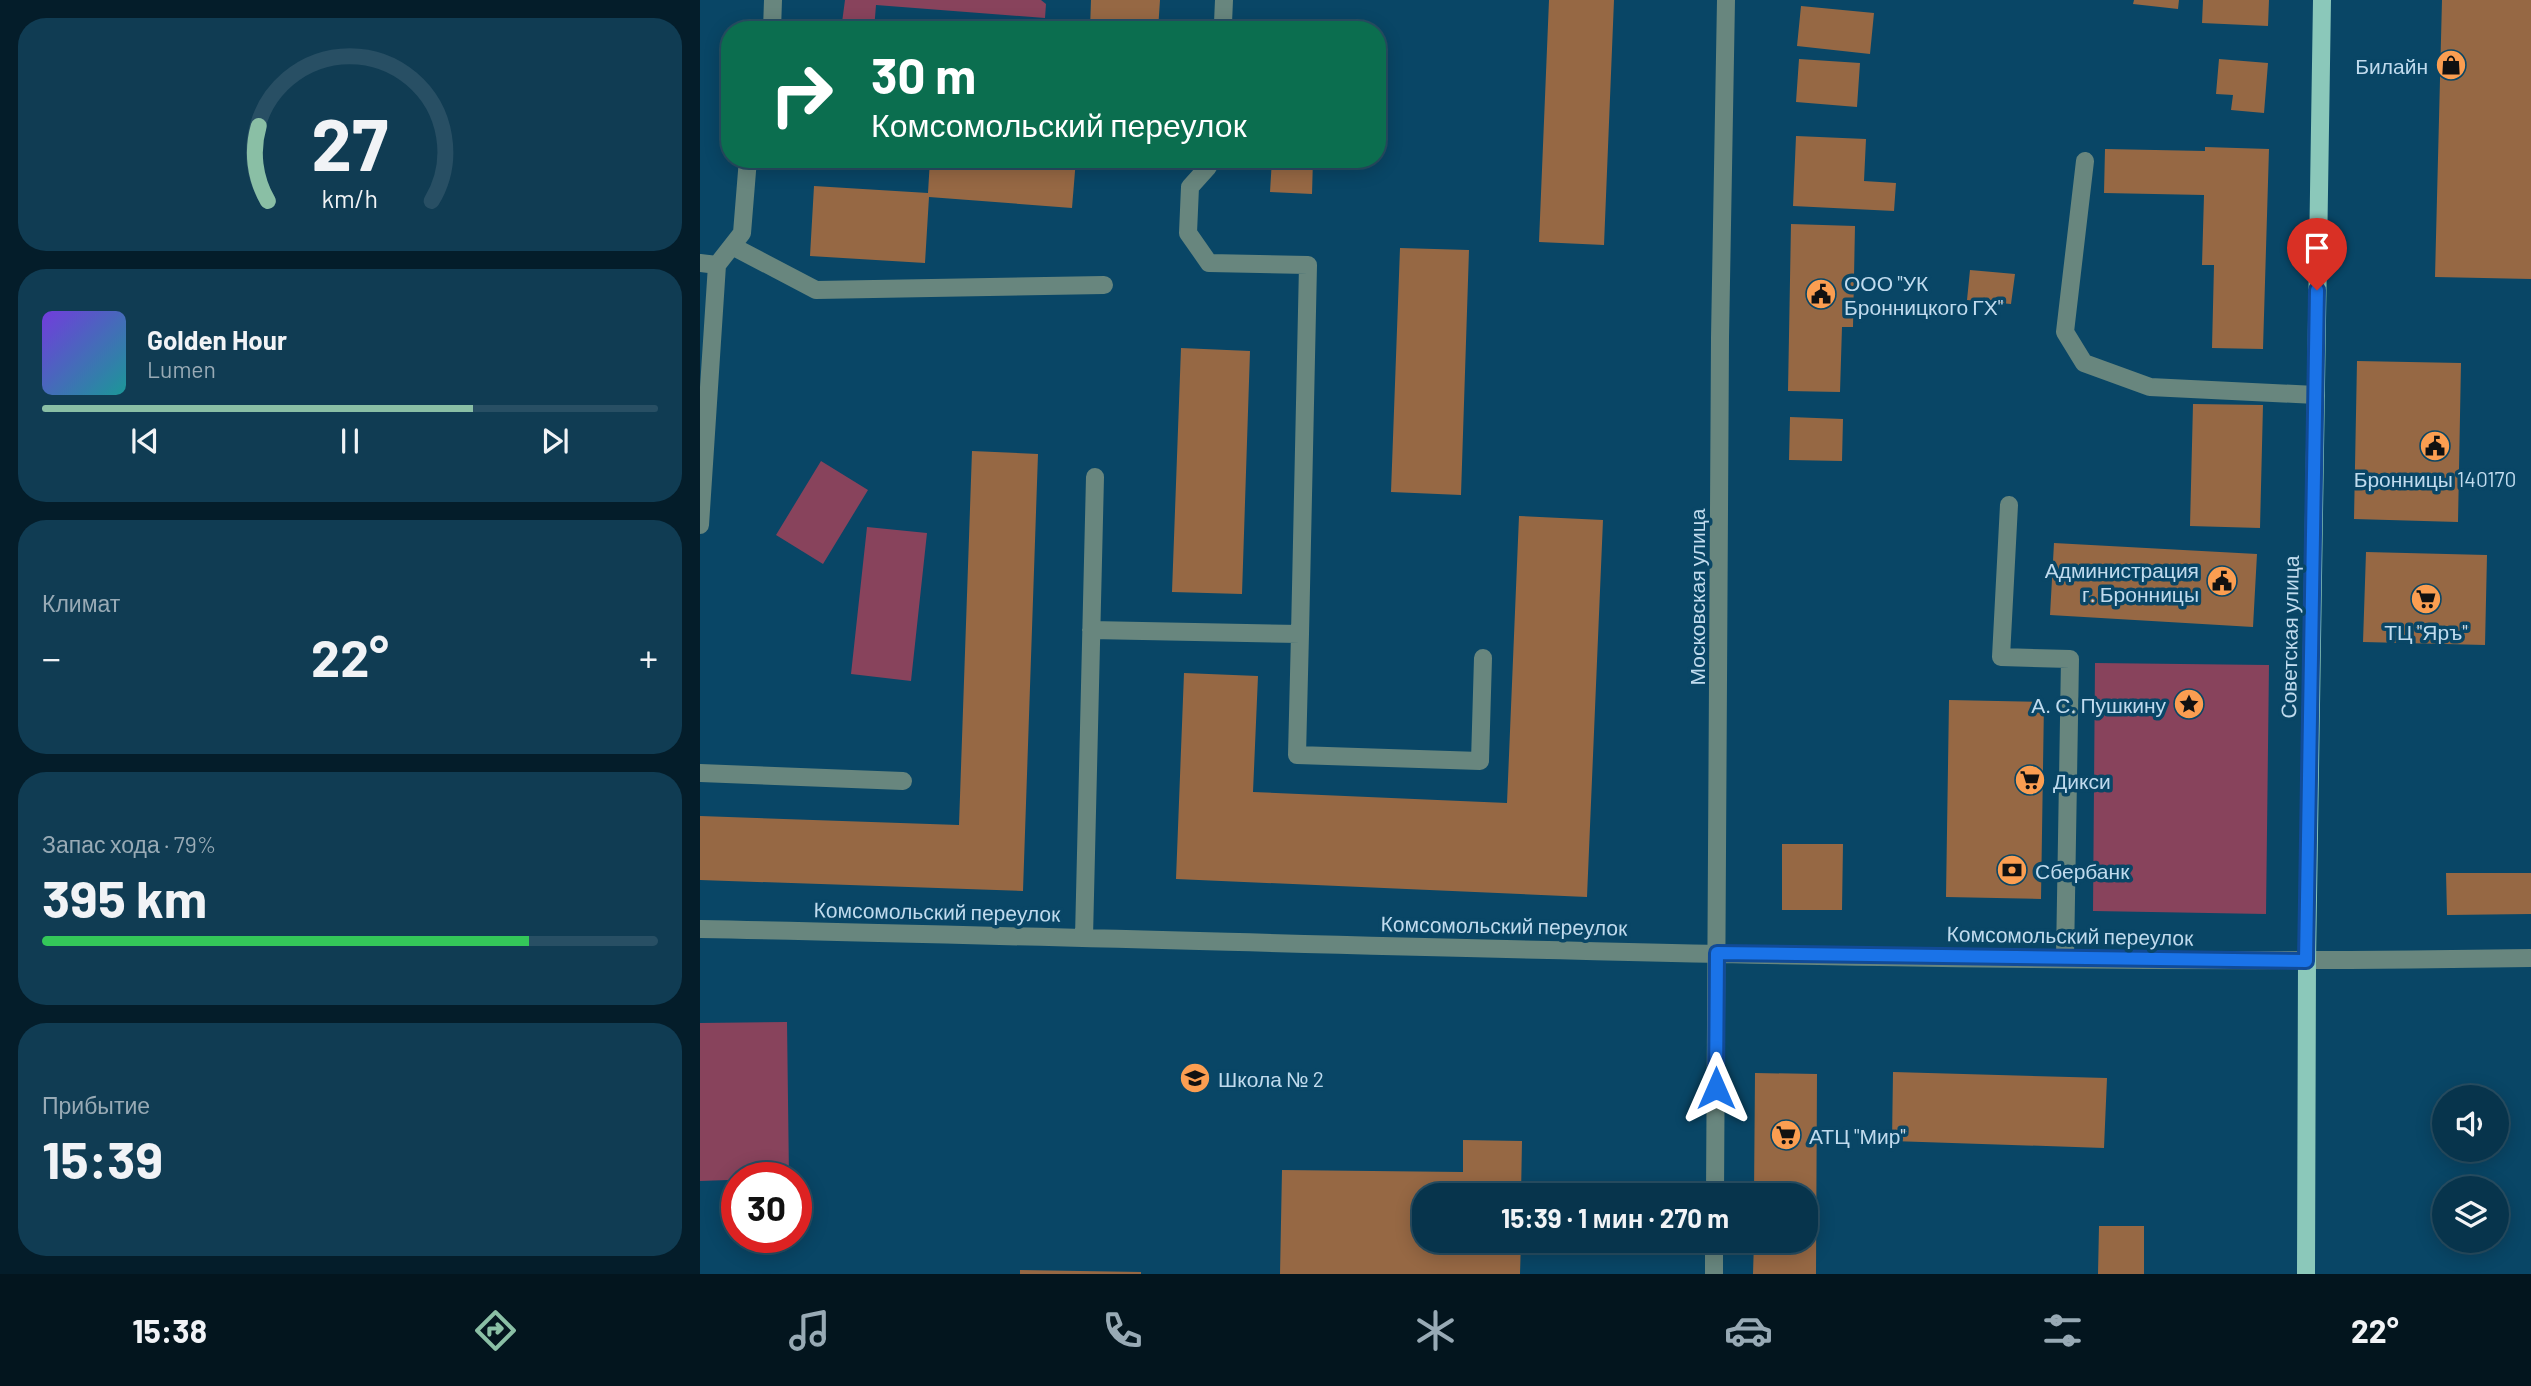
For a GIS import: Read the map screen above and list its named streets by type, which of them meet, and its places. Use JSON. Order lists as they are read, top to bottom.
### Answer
{
  "streets": {
    "main road": ["Советская улица"],
    "street": ["Московская улица", "Комсомольский переулок"]
  },
  "crossings": [
    ["Московская улица", "Комсомольский переулок"],
    ["Советская улица", "Комсомольский переулок"]
  ],
  "places": {
    "shop": ["Билайн"],
    "public building": ["ООО \"УК Бронницкого ГХ\"", "Бронницы 140170", "Администрация г. Бронницы"],
    "supermarket": ["ТЦ \"Яръ\"", "Дикси", "АТЦ \"Мир\""],
    "place": ["А. С. Пушкину"],
    "bank": ["Сбербанк"],
    "school or university": ["Школа № 2"]
  },
  "page": {
    "turn": ["30 m", "Комсомольский переулок"],
    "song": ["Golden Hour", "Lumen"],
    "tile": [
      "Климат",
      ["Запас хода · 79%", "395 km"],
      ["Прибытие", "15:39"]
    ],
    "heat": ["−", "22°", "+"],
    "limit": "30",
    "trip": "15:39 · 1 мин · 270 m",
    "tabs": ["15:38", "22°"],
    "gauge": ["27", "km/h"]
  }
}
